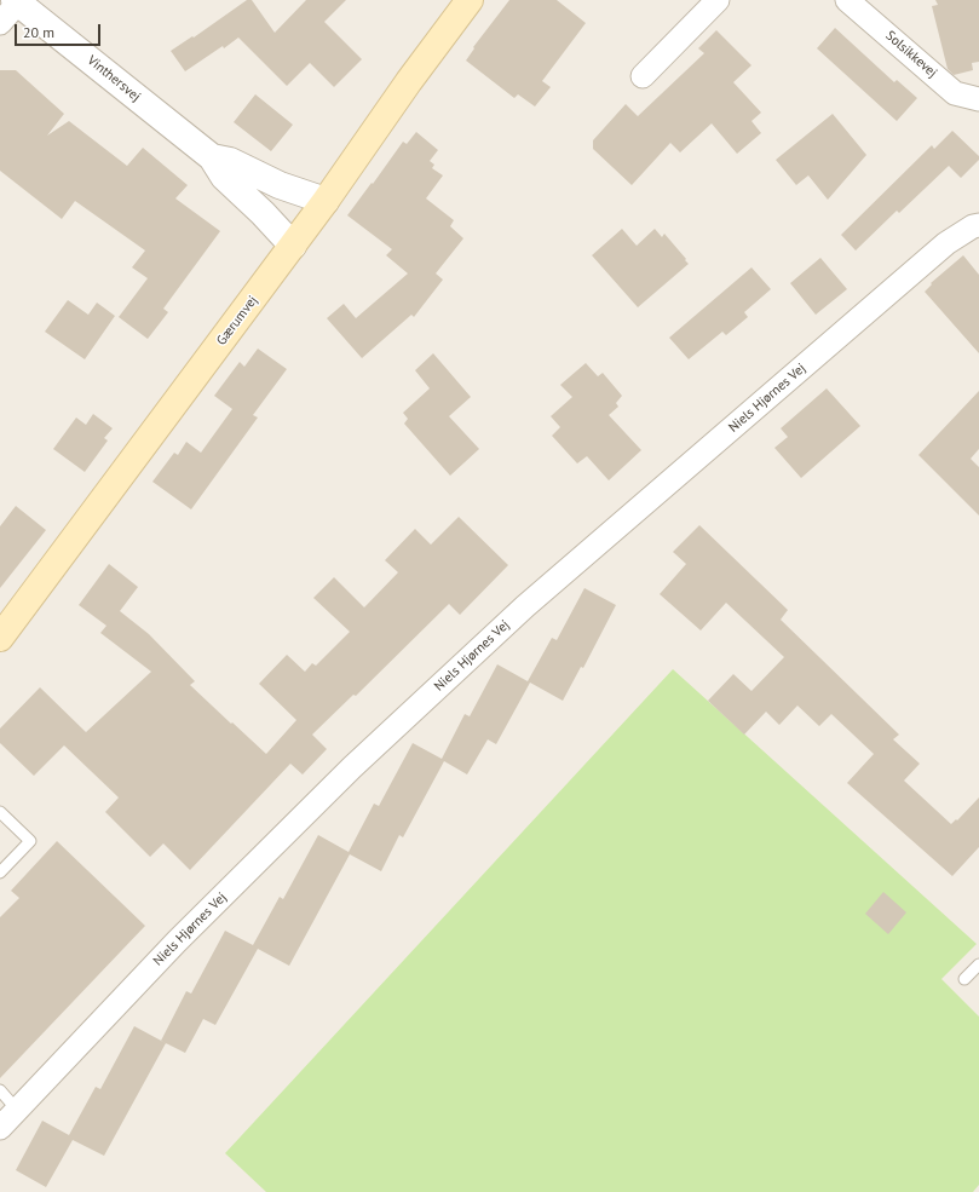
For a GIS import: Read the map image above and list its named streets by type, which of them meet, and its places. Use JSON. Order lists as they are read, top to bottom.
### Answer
{
  "streets": {
    "main road": ["Gærumvej"],
    "street": ["Solsikkevej", "Vinthersvej", "Niels Hjørnes Vej"]
  },
  "crossings": [
    ["Vinthersvej", "Gærumvej"]
  ],
  "scale_bar": "20 m"
}
